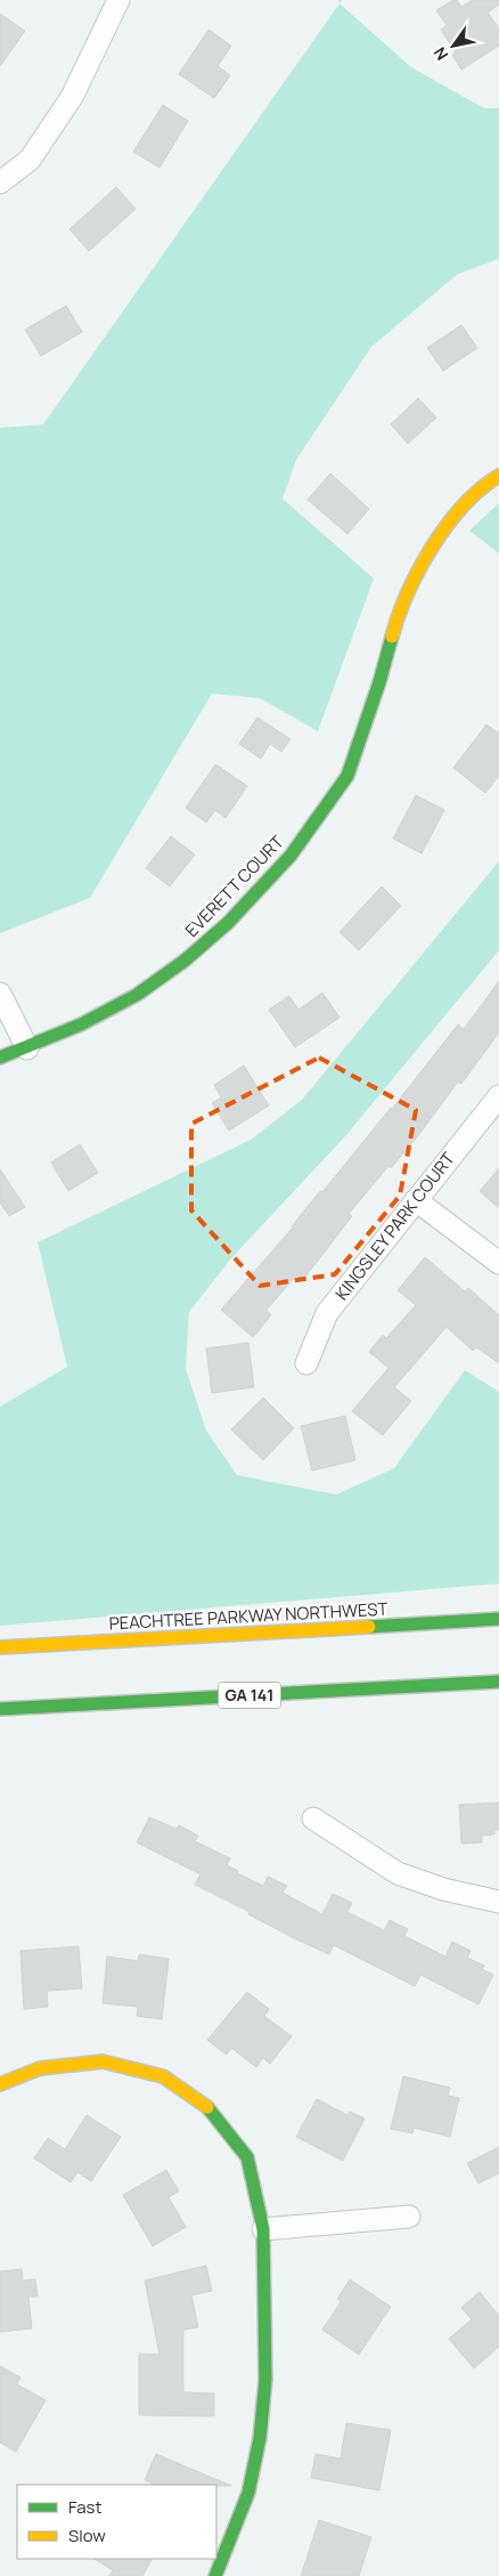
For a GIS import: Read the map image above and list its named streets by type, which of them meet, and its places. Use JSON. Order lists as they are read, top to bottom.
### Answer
{
  "streets": {
    "main road": ["EVERETT COURT", "PEACHTREE PARKWAY NORTHWEST", "GA 141"],
    "street": ["KINGSLEY PARK COURT"]
  },
  "legend": ["Fast", "Slow"],
  "north": "bottom left"
}
